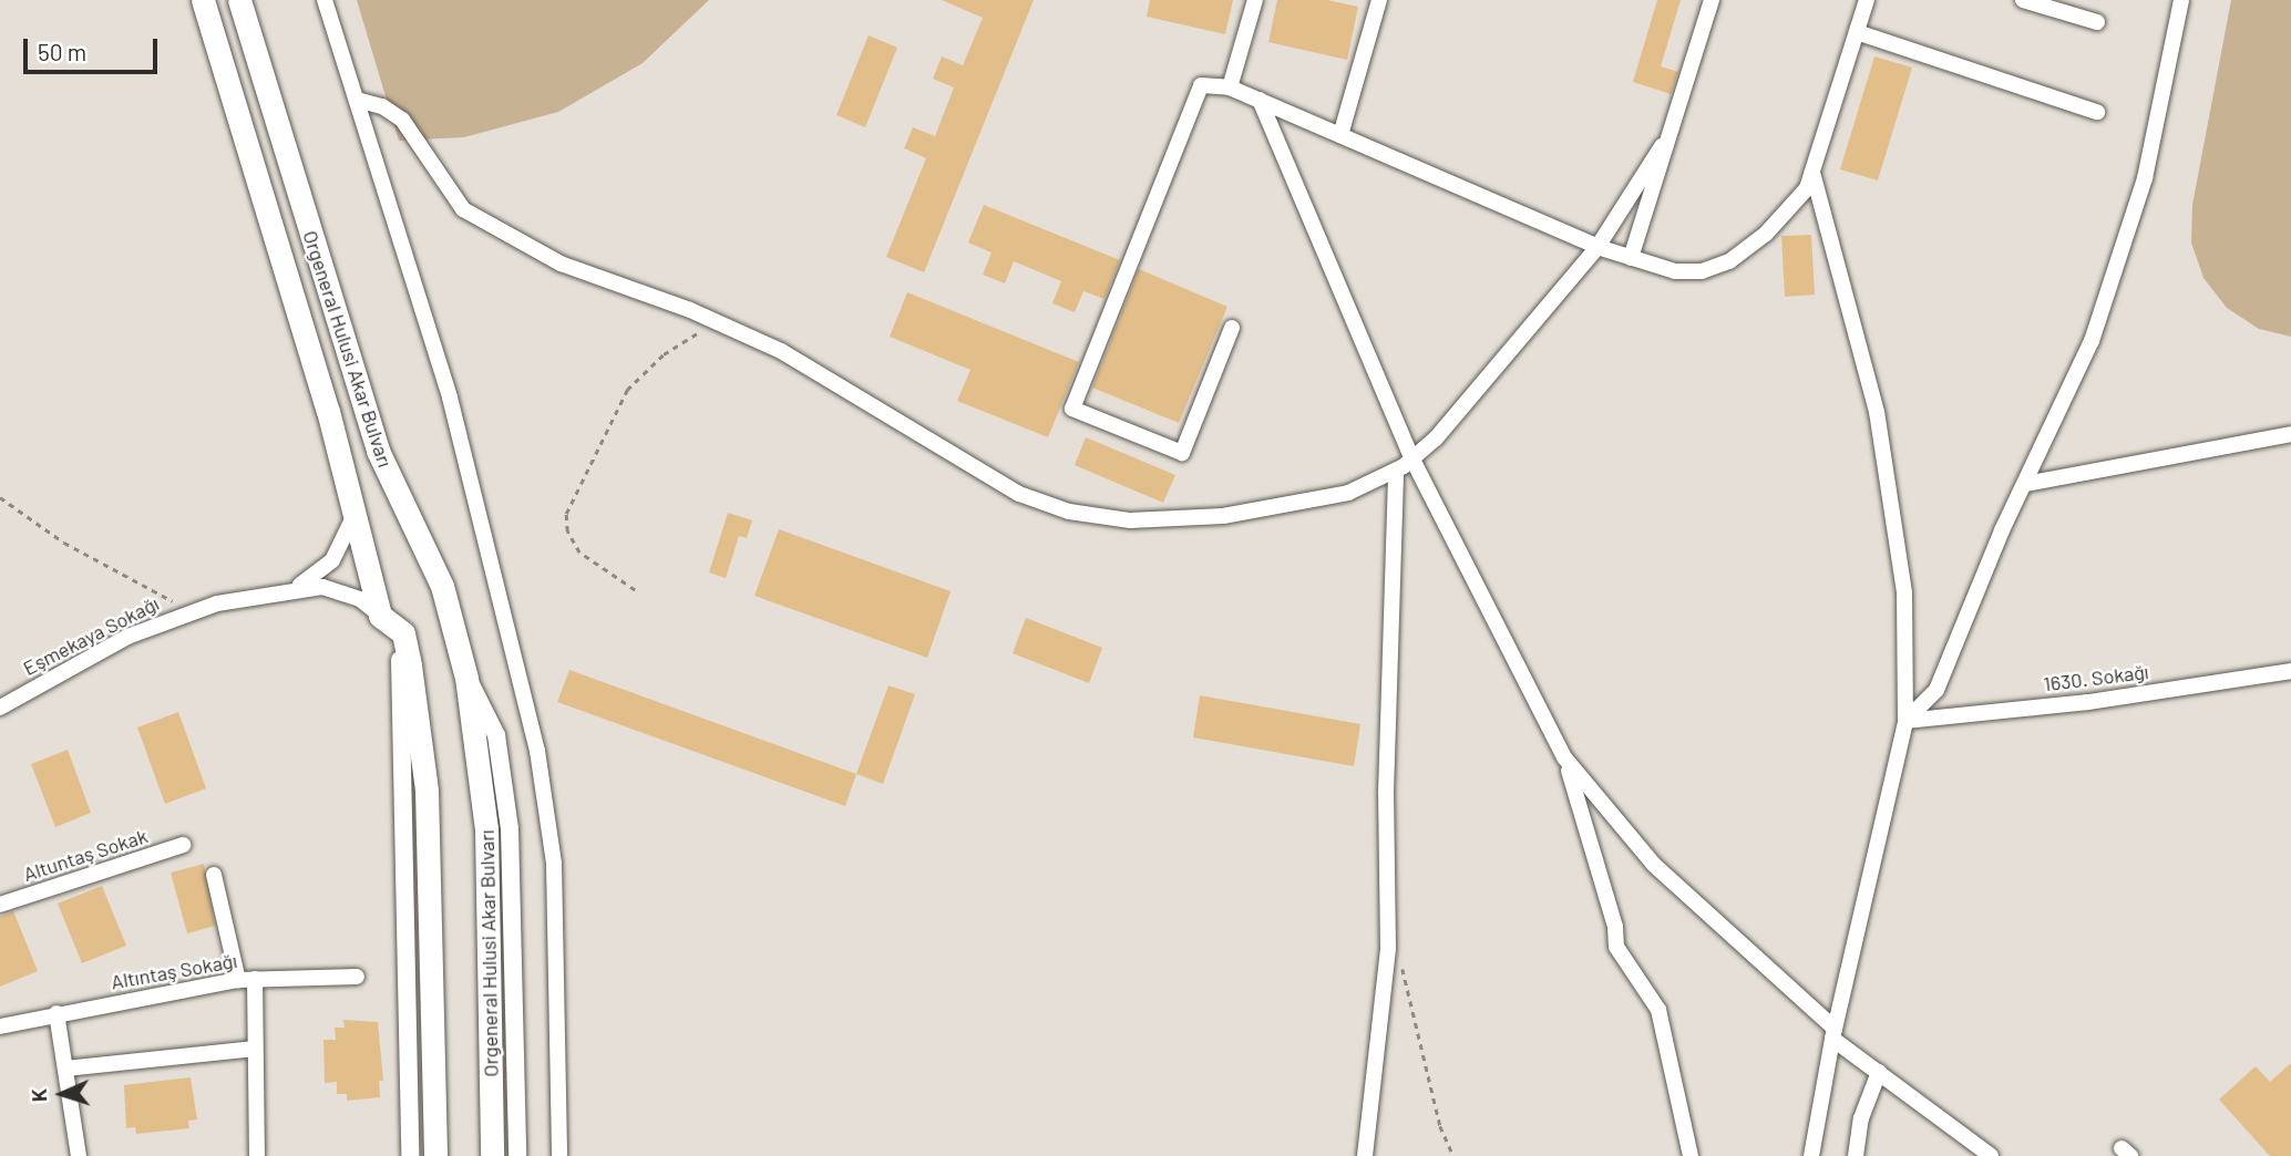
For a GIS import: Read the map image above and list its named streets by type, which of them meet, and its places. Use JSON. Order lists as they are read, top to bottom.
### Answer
{
  "streets": {
    "main road": ["Orgeneral Hulusi Akar Bulvarı"],
    "street": [
      "Eşmekaya Sokağı",
      "1630. Sokağı",
      "Altuntaş Sokak",
      "Altıntaş Sokağı"
    ]
  },
  "scale_bar": "50 m",
  "north": "left"
}
